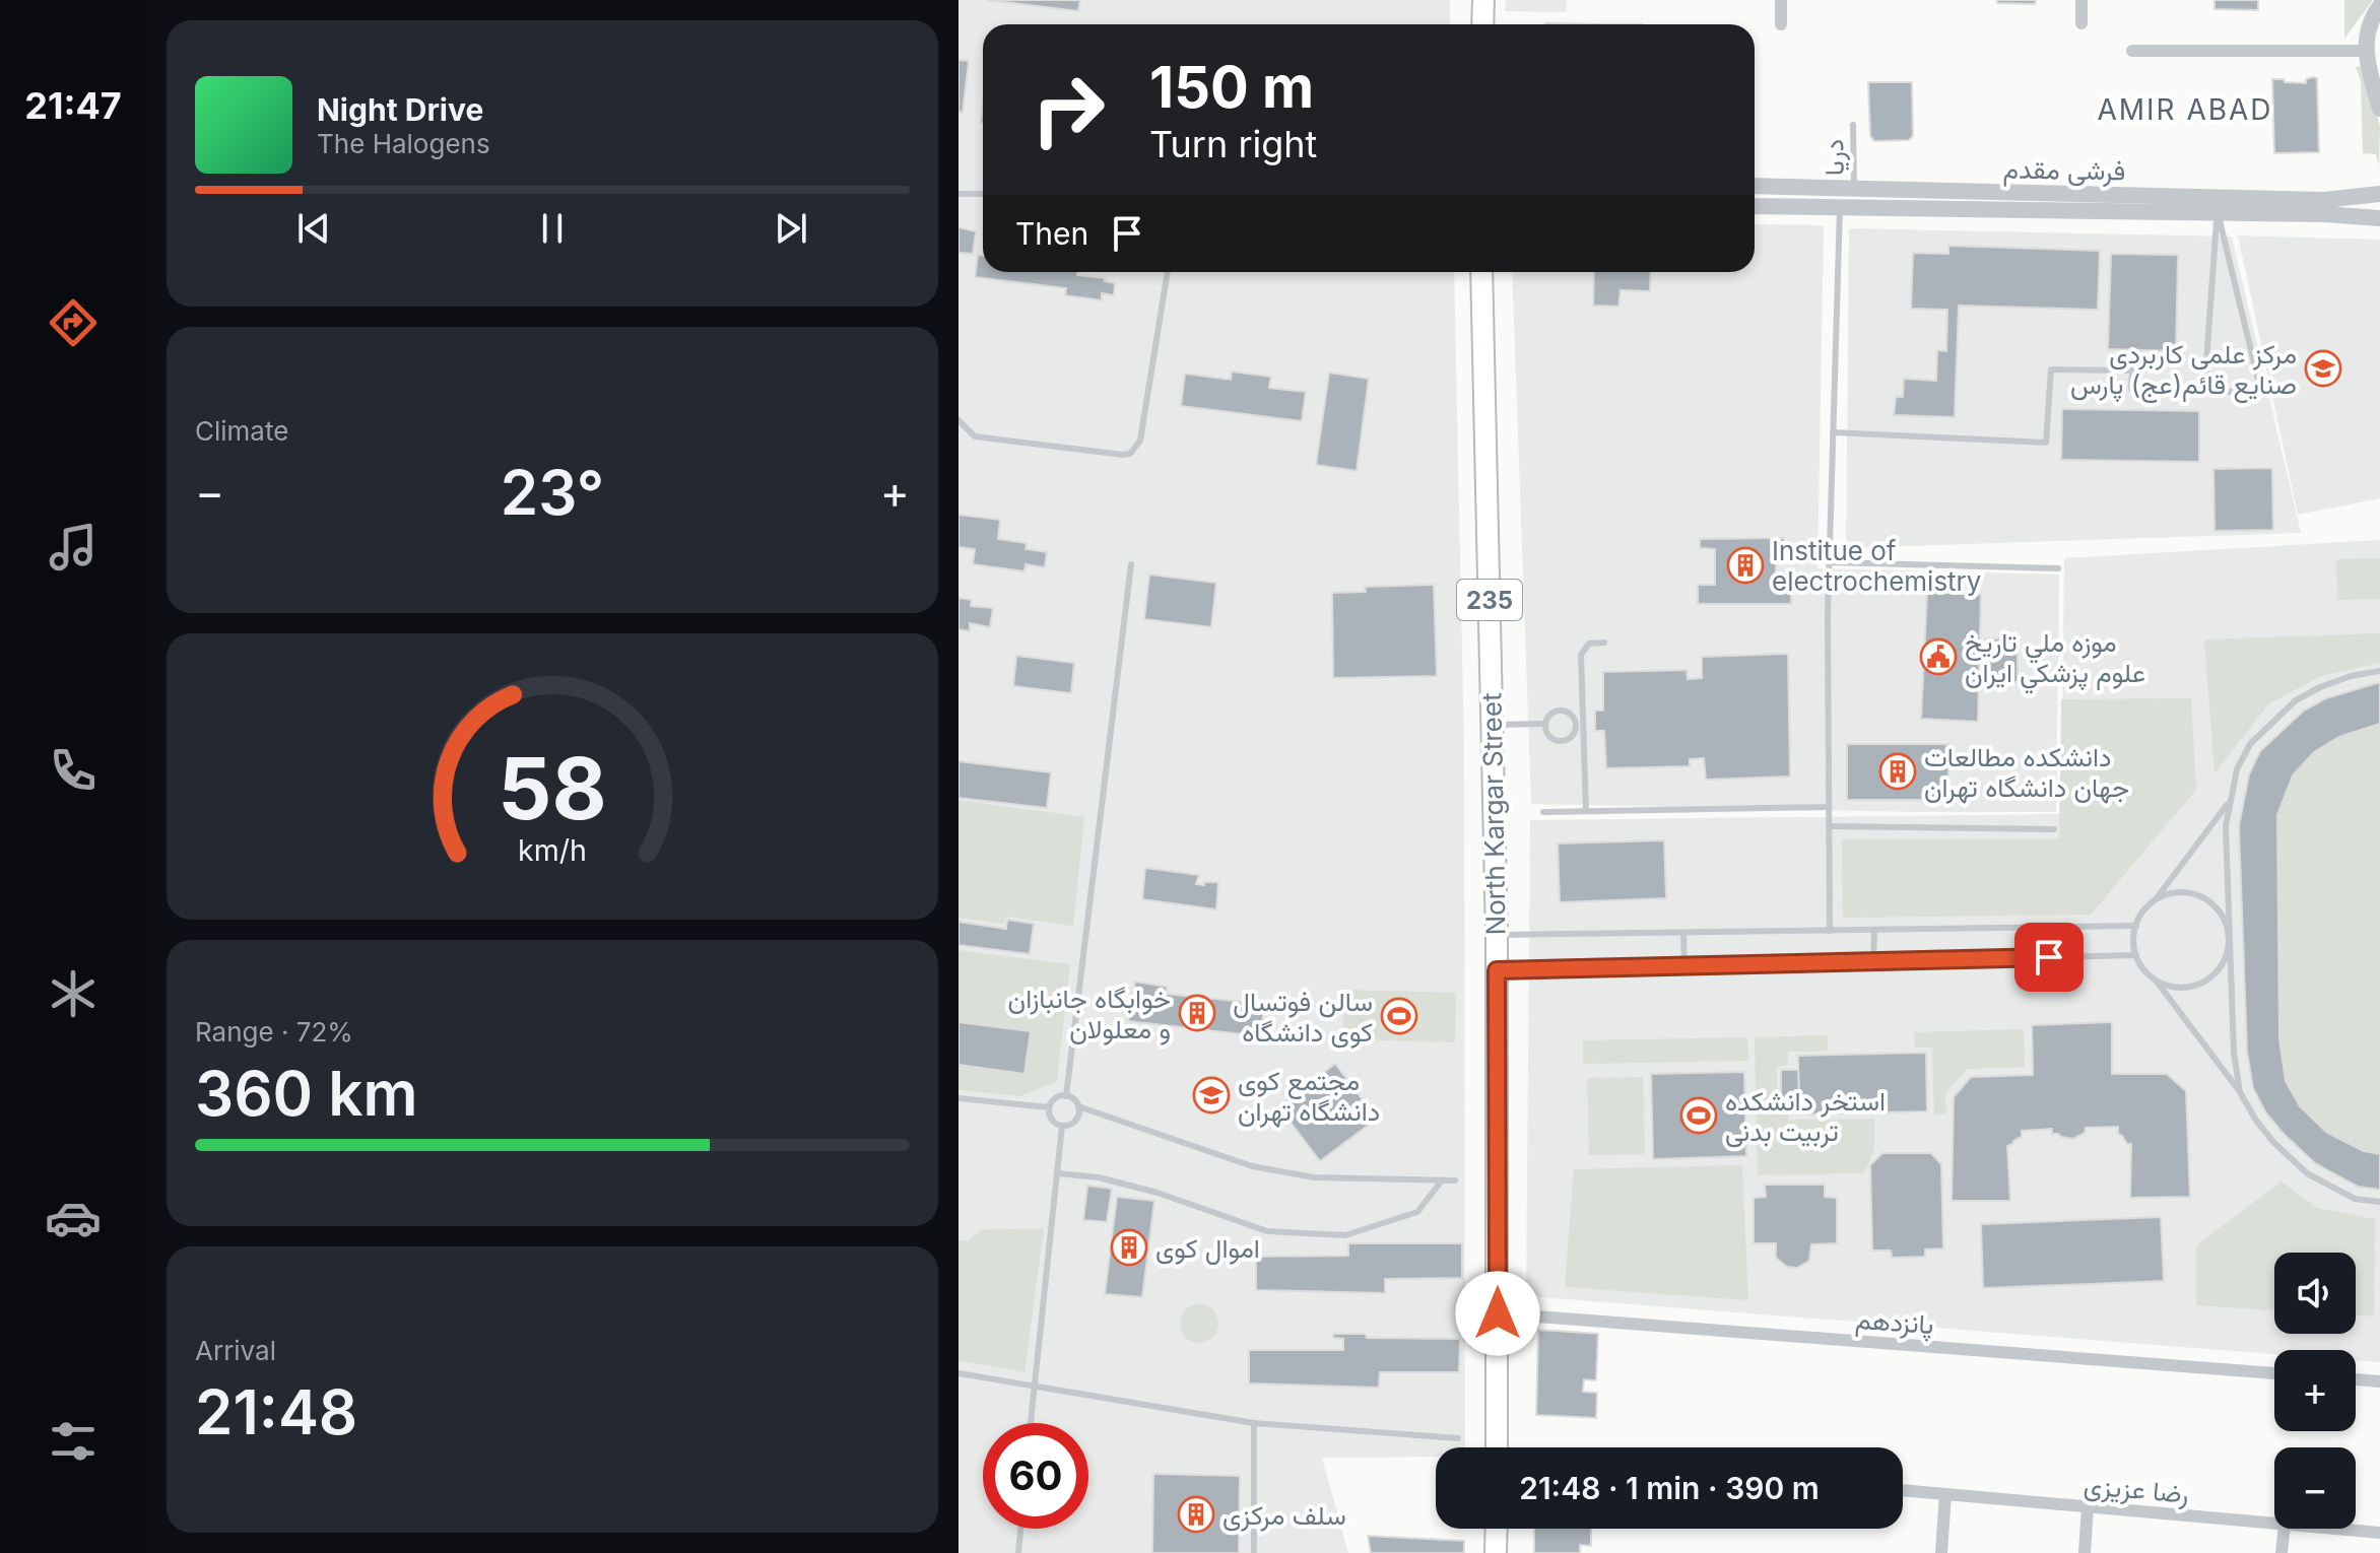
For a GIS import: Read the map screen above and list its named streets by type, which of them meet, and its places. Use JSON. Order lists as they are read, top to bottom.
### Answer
{
  "streets": {
    "main road": ["235", "North Kargar Street"],
    "street": ["فرشی مقدم", "پانزدهم", "رضا عزیزی"],
    "lane": ["دریا"]
  },
  "crossings": [
    ["دریا", "فرشی مقدم"],
    ["North Kargar Street", "پانزدهم"]
  ],
  "districts": ["AMIR ABAD"],
  "places": {
    "school or university": ["مرکز علمی کاربردی صنایع قائم(عج) پارس", "مجتمع کوی دانشگاه تهران"],
    "building": [
      "Institue of electrochemistry",
      "دانشکده مطالعات جهان دانشگاه تهران",
      "خوابگاه جانبازان و معلولان",
      "اموال کوی",
      "سلف مرکزی"
    ],
    "public building": ["موزه ملي تاريخ علوم پزشكي ايران"],
    "sports": ["سالن فوتسال کوی دانشگاه", "استخر دانشکده تربیت بدنی"]
  },
  "page": {
    "tabs": "21:47",
    "turn": ["150 m", "Turn right"],
    "song": ["Night Drive", "The Halogens"],
    "then": "Then",
    "tile": [
      "Climate",
      ["Range · 72%", "360 km"],
      ["Arrival", "21:48"]
    ],
    "heat": ["−", "23°", "+"],
    "map_buttons": ["+", "−"],
    "limit": "60",
    "trip": "21:48 · 1 min · 390 m",
    "gauge": ["58", "km/h"]
  }
}
